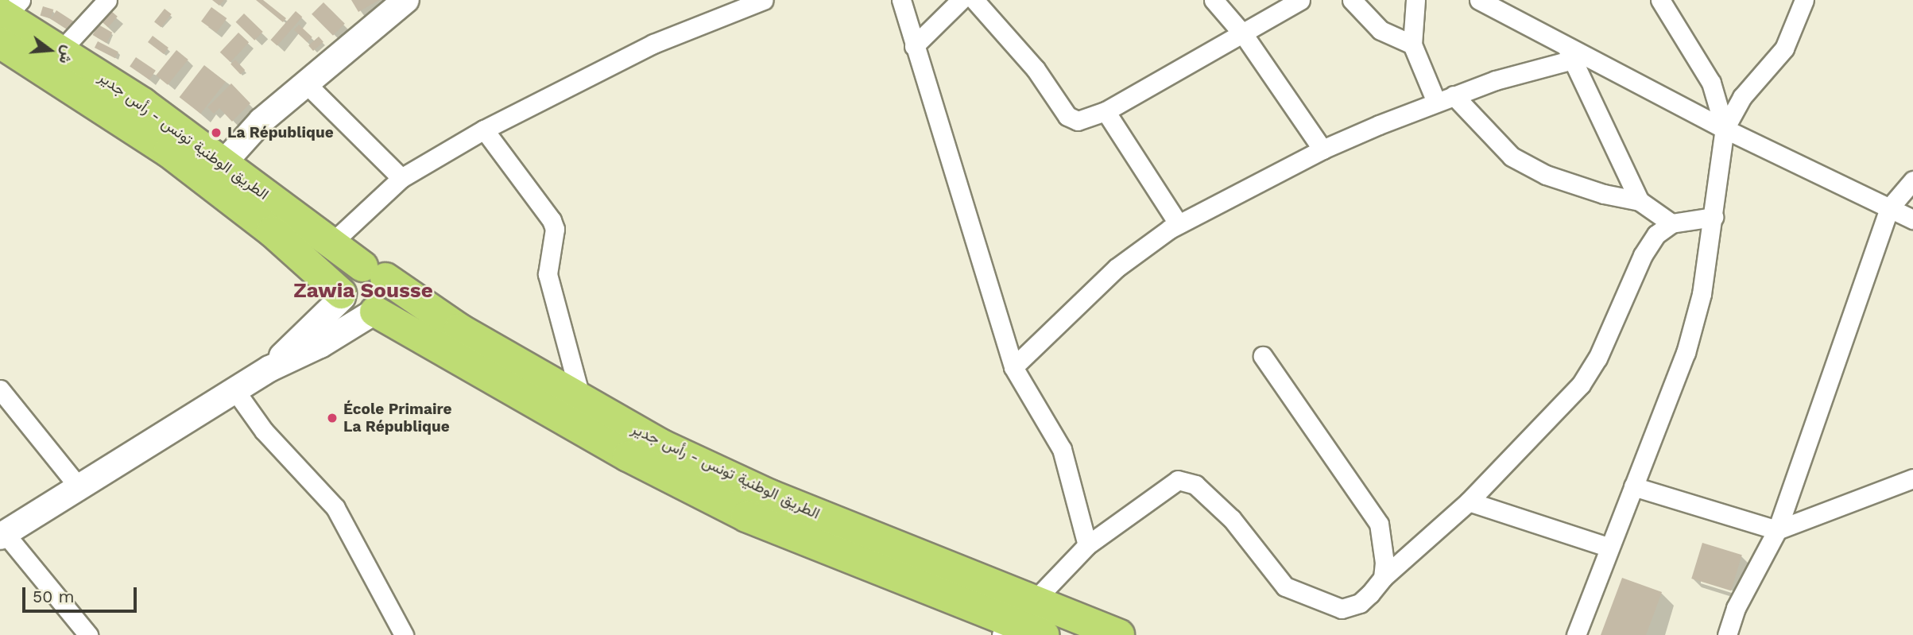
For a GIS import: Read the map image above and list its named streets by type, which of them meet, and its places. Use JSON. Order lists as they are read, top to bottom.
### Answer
{
  "streets": {
    "highway": ["الطريق الوطنية تونس - رأس جدير"]
  },
  "districts": ["Zawia Sousse"],
  "places": ["La République", "École Primaire La République"],
  "scale_bar": "50 m",
  "north": "right"
}
